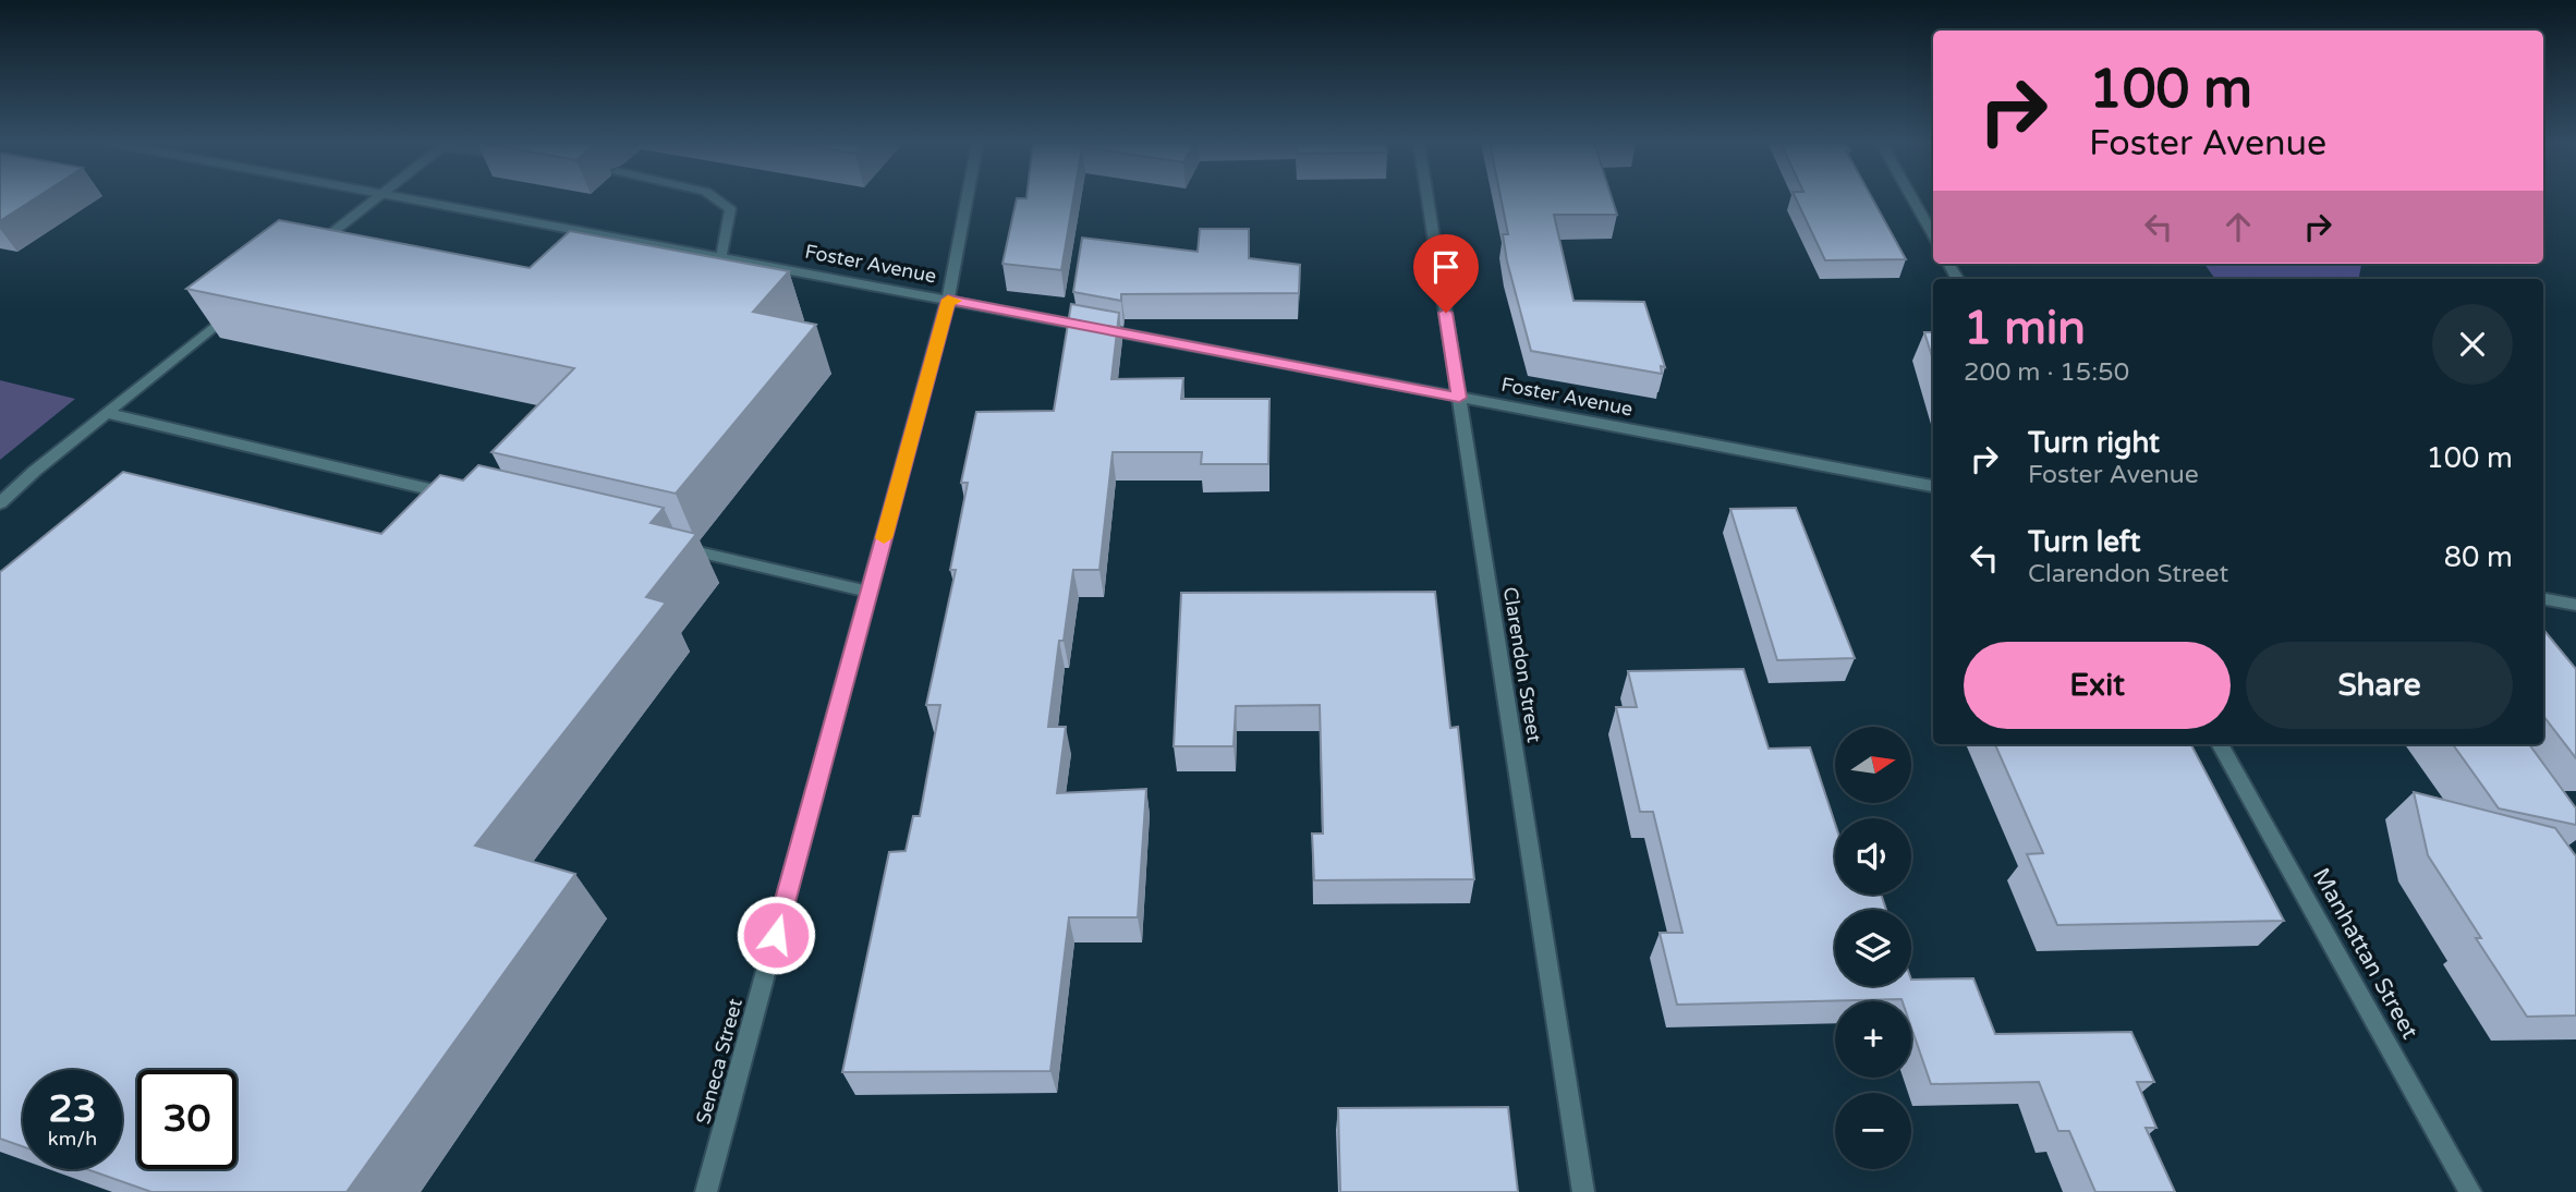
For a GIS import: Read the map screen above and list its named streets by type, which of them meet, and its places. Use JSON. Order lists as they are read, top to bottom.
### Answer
{
  "streets": {
    "street": [
      "Foster Avenue",
      "Clarendon Street",
      "Manhattan Street",
      "Seneca Street"
    ]
  },
  "crossings": [
    ["Foster Avenue", "Clarendon Street"],
    ["Foster Avenue", "Seneca Street"]
  ],
  "north": "right",
  "page": {
    "turn": ["100 m", "Foster Avenue"],
    "heading": ["1 min", "200 m · 15:50"],
    "list": [
      {
        "name": "Turn right",
        "note": "Foster Avenue",
        "value": "100 m"
      },
      {
        "name": "Turn left",
        "note": "Clarendon Street",
        "value": "80 m"
      }
    ],
    "buttons": ["Exit", "Share"],
    "map_buttons": ["+", "−"],
    "speed": "23 km/h",
    "limit": "30"
  }
}
